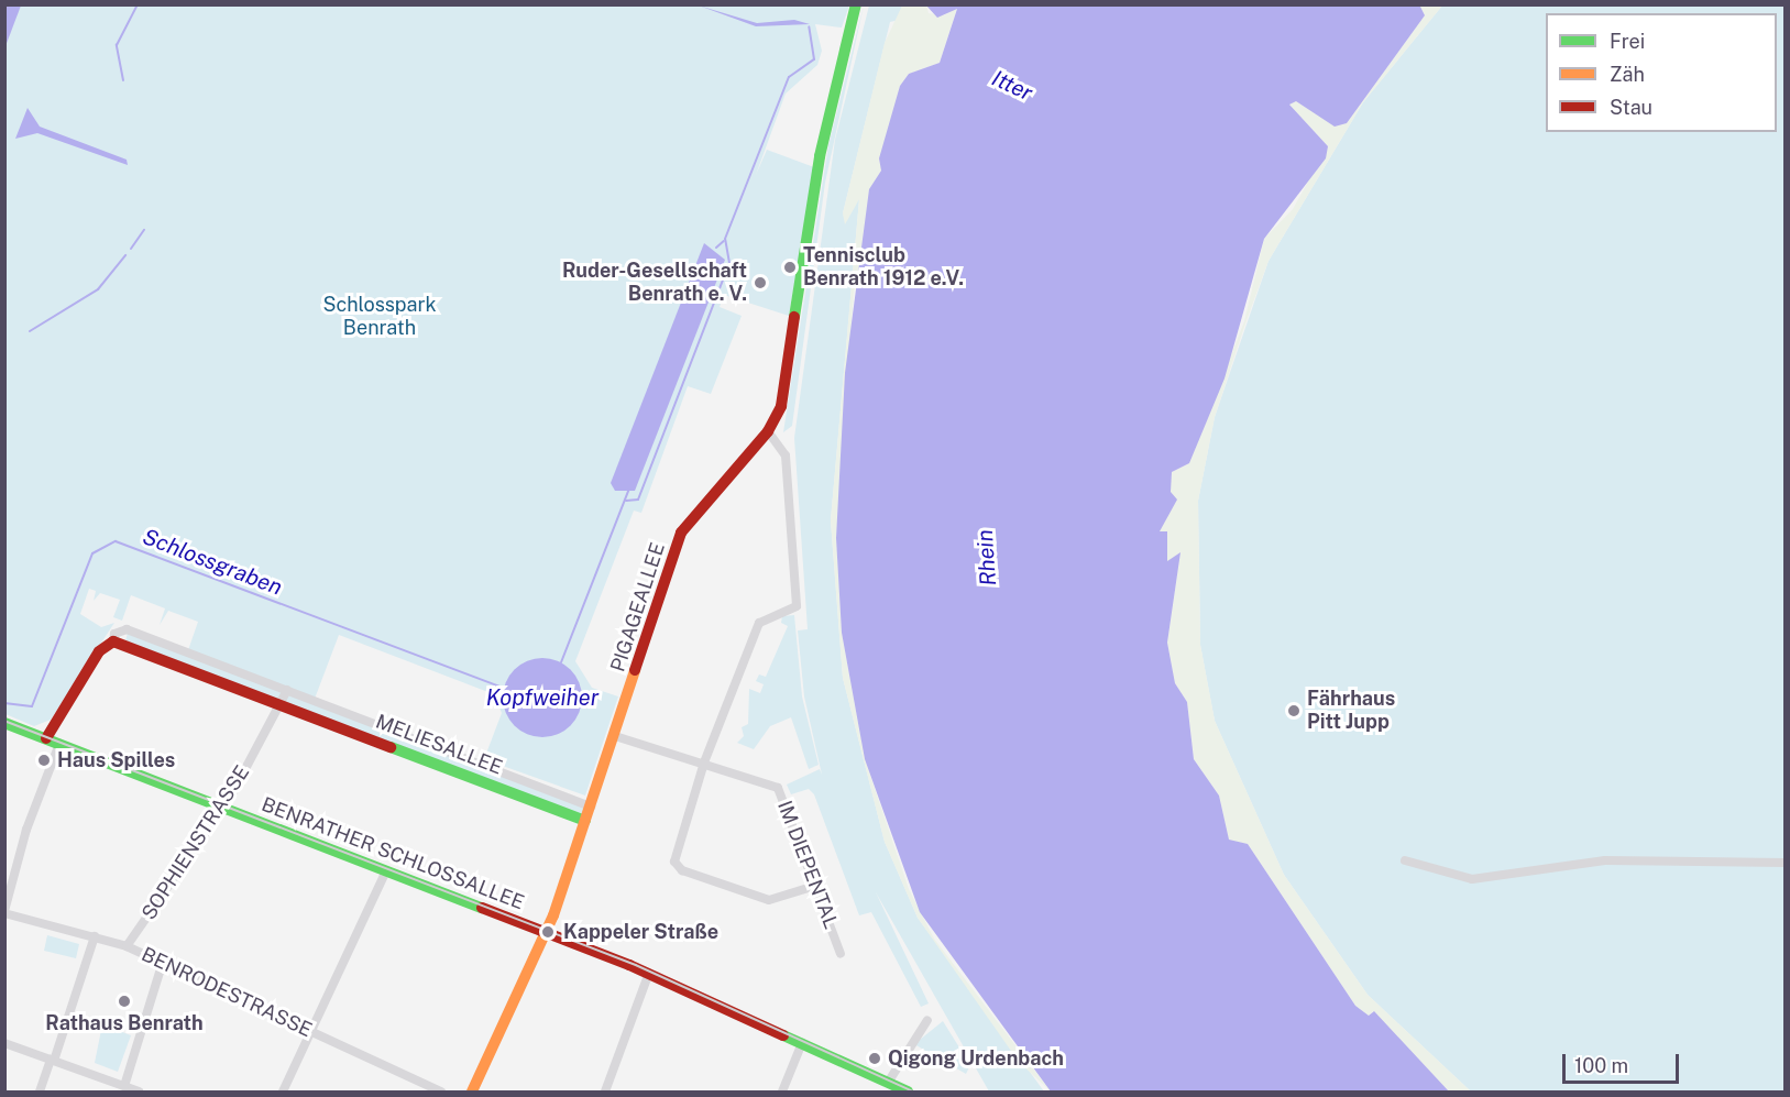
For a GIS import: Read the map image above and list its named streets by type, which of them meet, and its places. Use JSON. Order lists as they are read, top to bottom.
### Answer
{
  "streets": {
    "street": [
      "PIGAGEALLEE",
      "MELIESALLEE",
      "SOPHIENSTRASSE",
      "BENRATHER SCHLOSSALLEE",
      "IM DIEPENTAL",
      "BENRODESTRASSE"
    ]
  },
  "crossings": [
    ["PIGAGEALLEE", "MELIESALLEE"],
    ["PIGAGEALLEE", "BENRATHER SCHLOSSALLEE"],
    ["PIGAGEALLEE", "IM DIEPENTAL"],
    ["MELIESALLEE", "SOPHIENSTRASSE"],
    ["MELIESALLEE", "BENRATHER SCHLOSSALLEE"],
    ["SOPHIENSTRASSE", "BENRATHER SCHLOSSALLEE"],
    ["SOPHIENSTRASSE", "BENRODESTRASSE"]
  ],
  "water": [
    "Itter",
    "Rhein",
    "Schlossgraben",
    "Kopfweiher"
  ],
  "parks": ["Schlosspark Benrath"],
  "places": [
    "Tennisclub Benrath 1912 e.V.",
    "Ruder-Gesellschaft Benrath e. V.",
    "Fährhaus Pitt Jupp",
    "Haus Spilles",
    "Kappeler Straße",
    "Rathaus Benrath",
    "Qigong Urdenbach"
  ],
  "legend": ["Frei", "Zäh", "Stau"],
  "scale_bar": "100 m"
}
